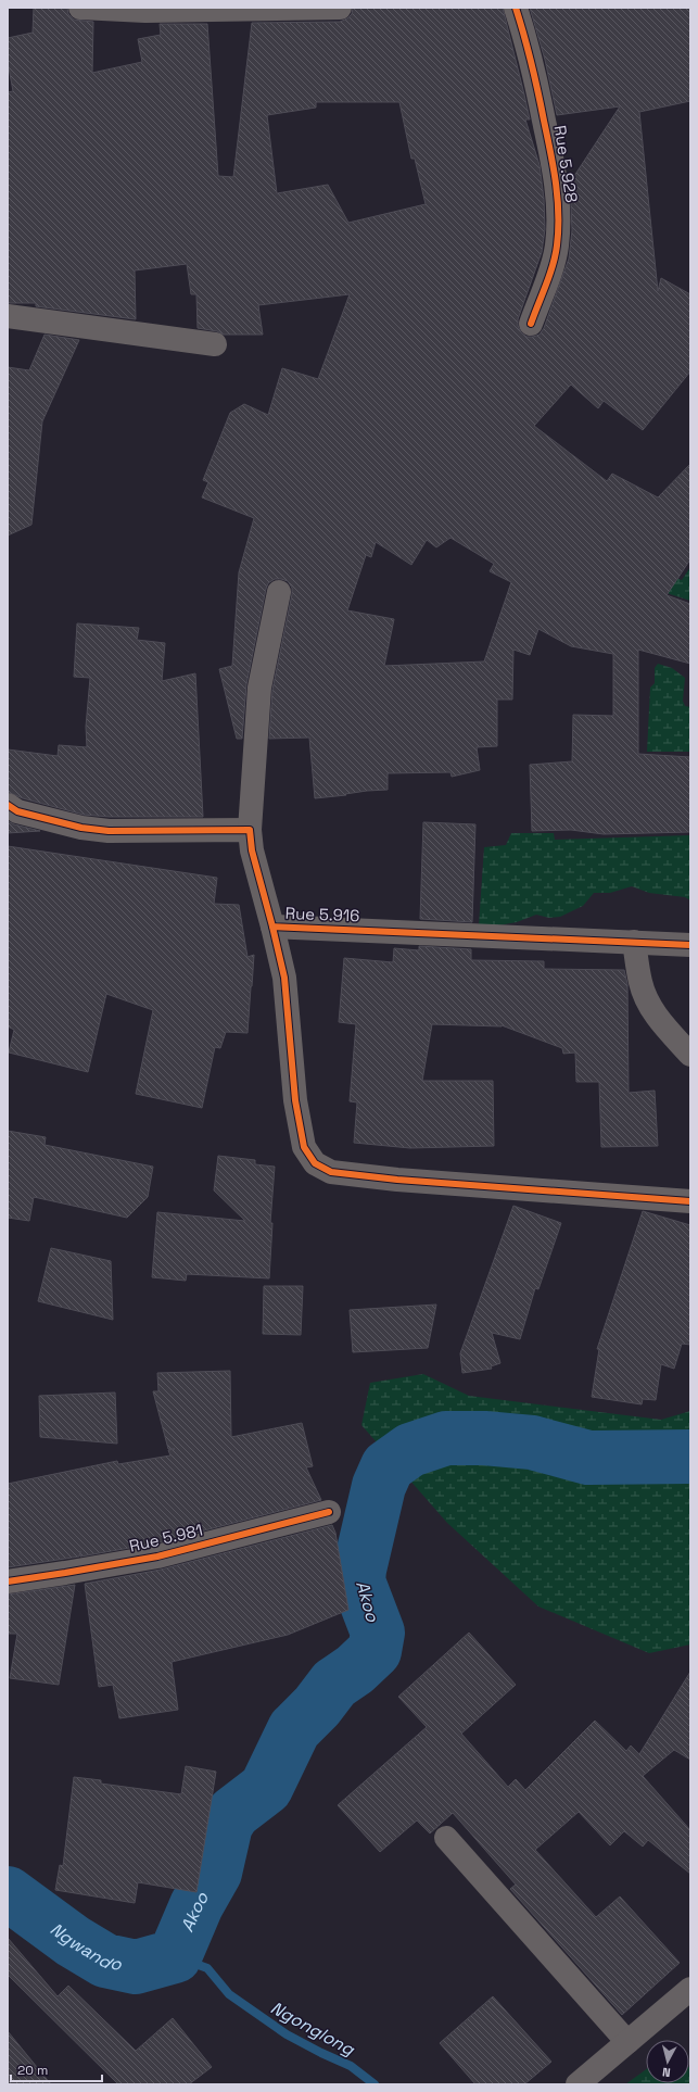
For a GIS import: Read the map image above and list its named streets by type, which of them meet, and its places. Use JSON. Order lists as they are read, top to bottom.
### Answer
{
  "streets": {
    "street": ["Rue 5.928", "Rue 5.916", "Rue 5.981"]
  },
  "water": ["Akoo", "Ngwando", "Ngonglong"],
  "scale_bar": "20 m",
  "north": "bottom"
}
